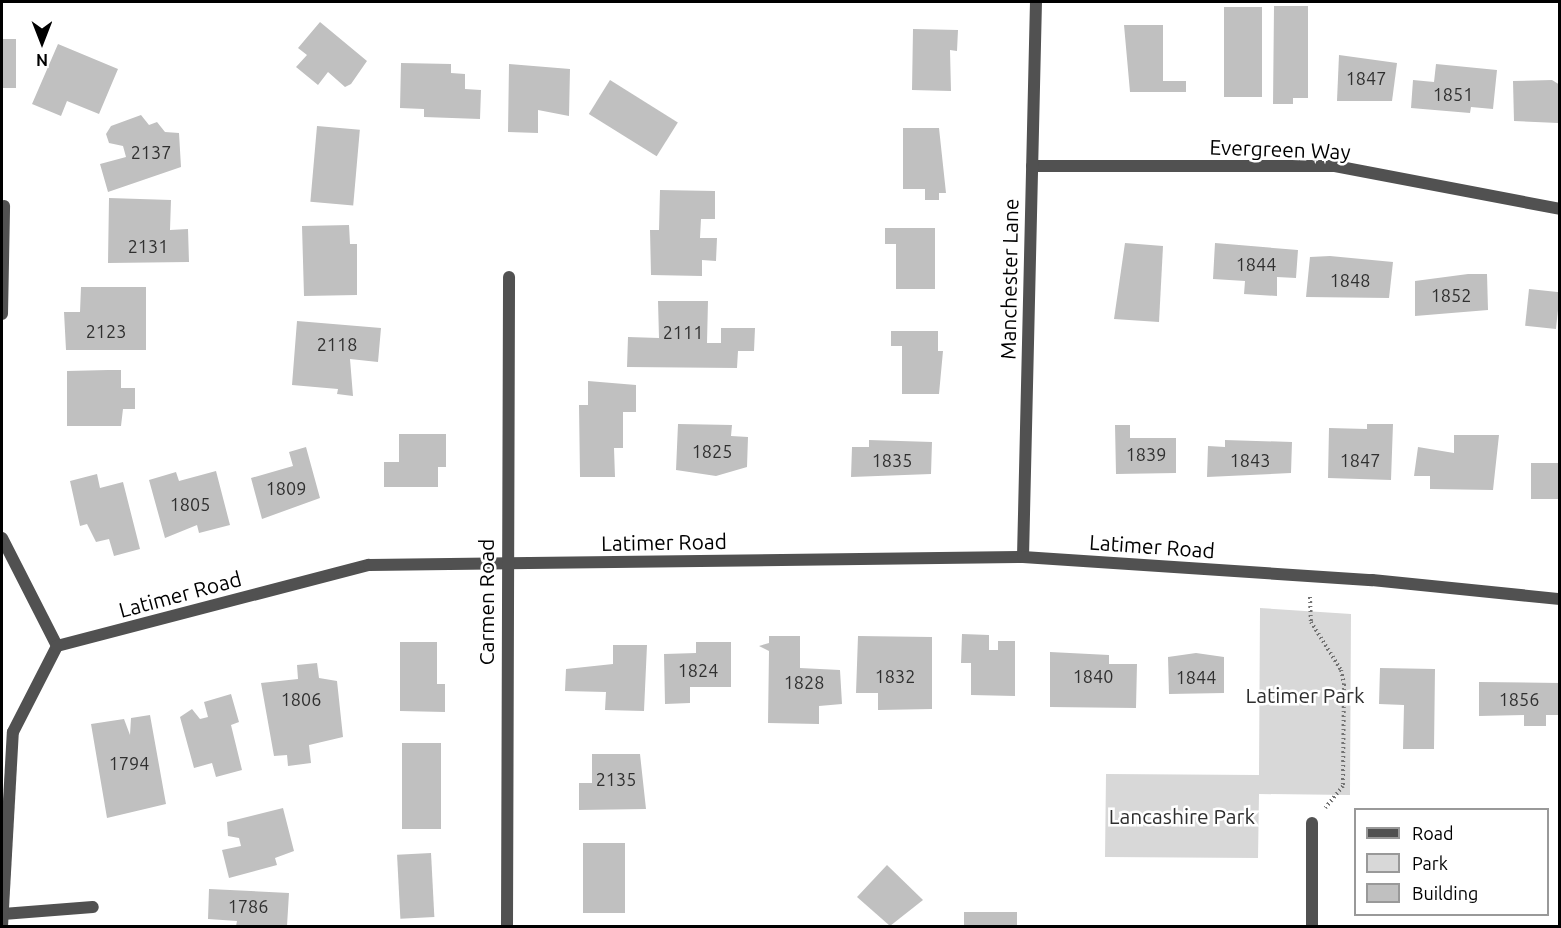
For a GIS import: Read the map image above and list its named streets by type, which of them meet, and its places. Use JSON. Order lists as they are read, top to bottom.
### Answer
{
  "streets": {
    "street": [
      "Evergreen Way",
      "Manchester Lane",
      "Latimer Road",
      "Carmen Road"
    ]
  },
  "crossings": [
    ["Evergreen Way", "Manchester Lane"],
    ["Manchester Lane", "Latimer Road"],
    ["Latimer Road", "Carmen Road"]
  ],
  "parks": ["Latimer Park", "Lancashire Park"],
  "house_numbers": [
    "1847",
    "1851",
    "2137",
    "2131",
    "1844",
    "1848",
    "1852",
    "2123",
    "2111",
    "2118",
    "1825",
    "1839",
    "1835",
    "1843",
    "1847",
    "1809",
    "1805",
    "1824",
    "1832",
    "1840",
    "1844",
    "1828",
    "1806",
    "1856",
    "1794",
    "2135",
    "1786"
  ],
  "legend": ["Road", "Park", "Building"],
  "north": "bottom"
}
